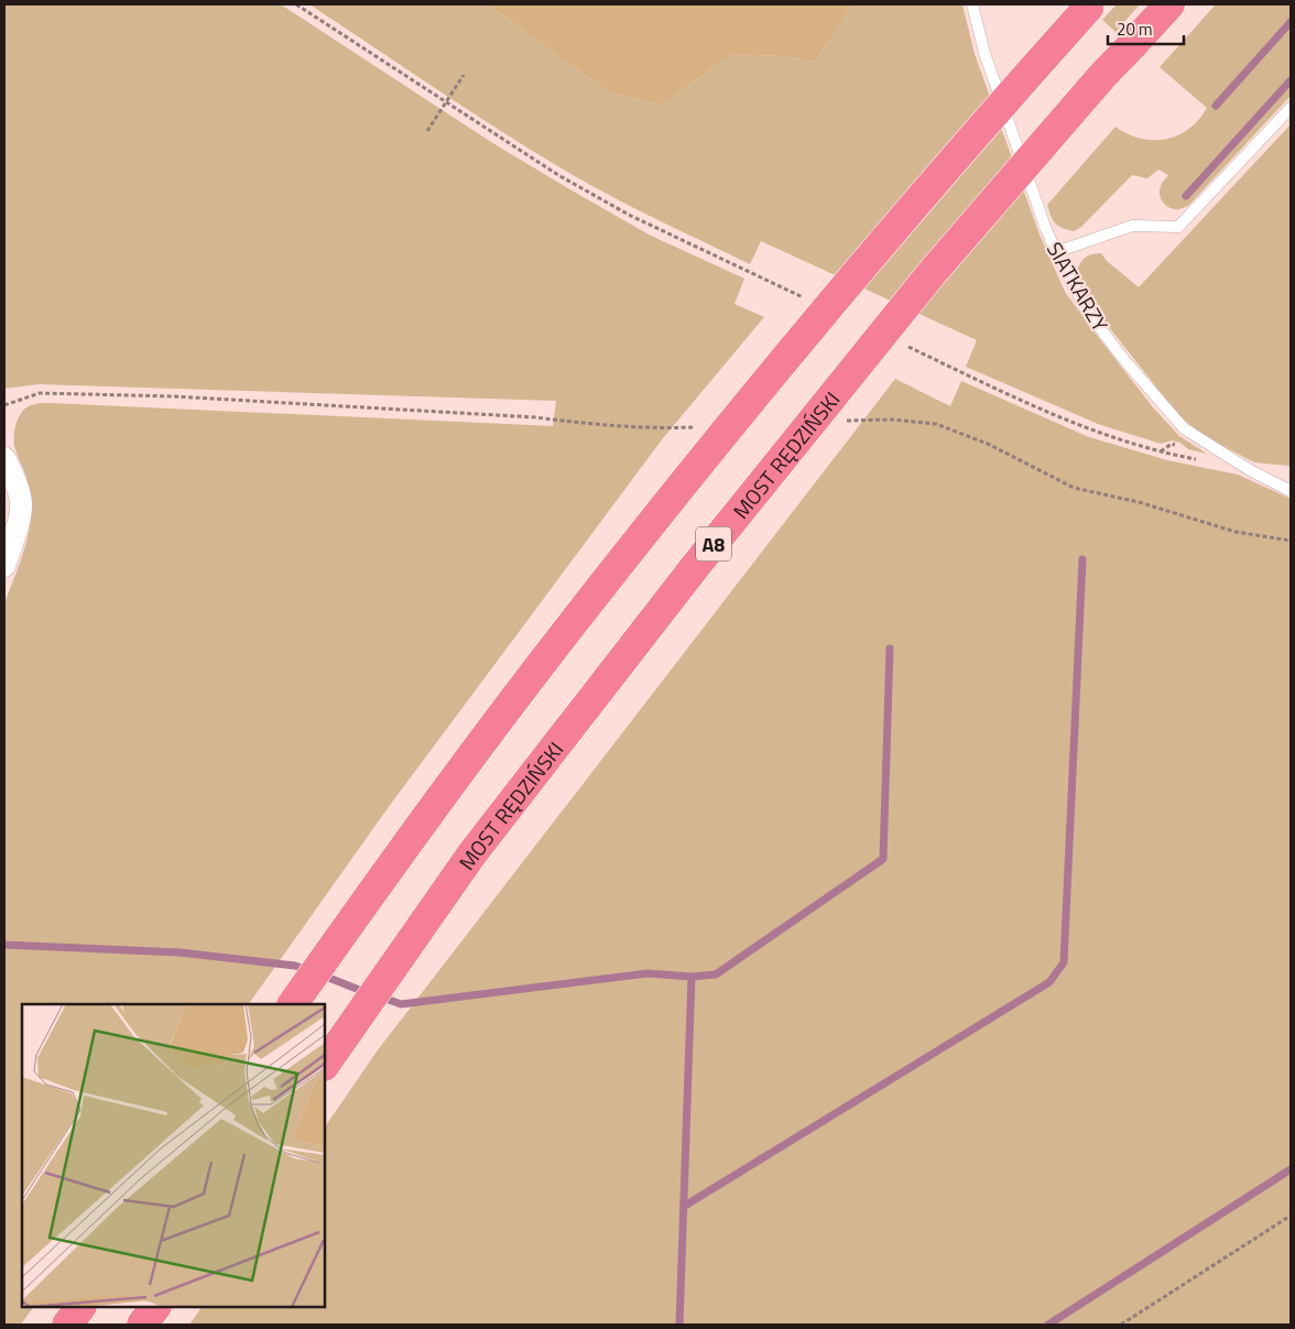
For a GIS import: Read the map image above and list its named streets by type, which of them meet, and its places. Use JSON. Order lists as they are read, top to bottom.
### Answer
{
  "streets": {
    "highway": ["MOST RĘDZIŃSKI", "A8"],
    "lane": ["SIATKARZY"]
  },
  "scale_bar": "20 m"
}
